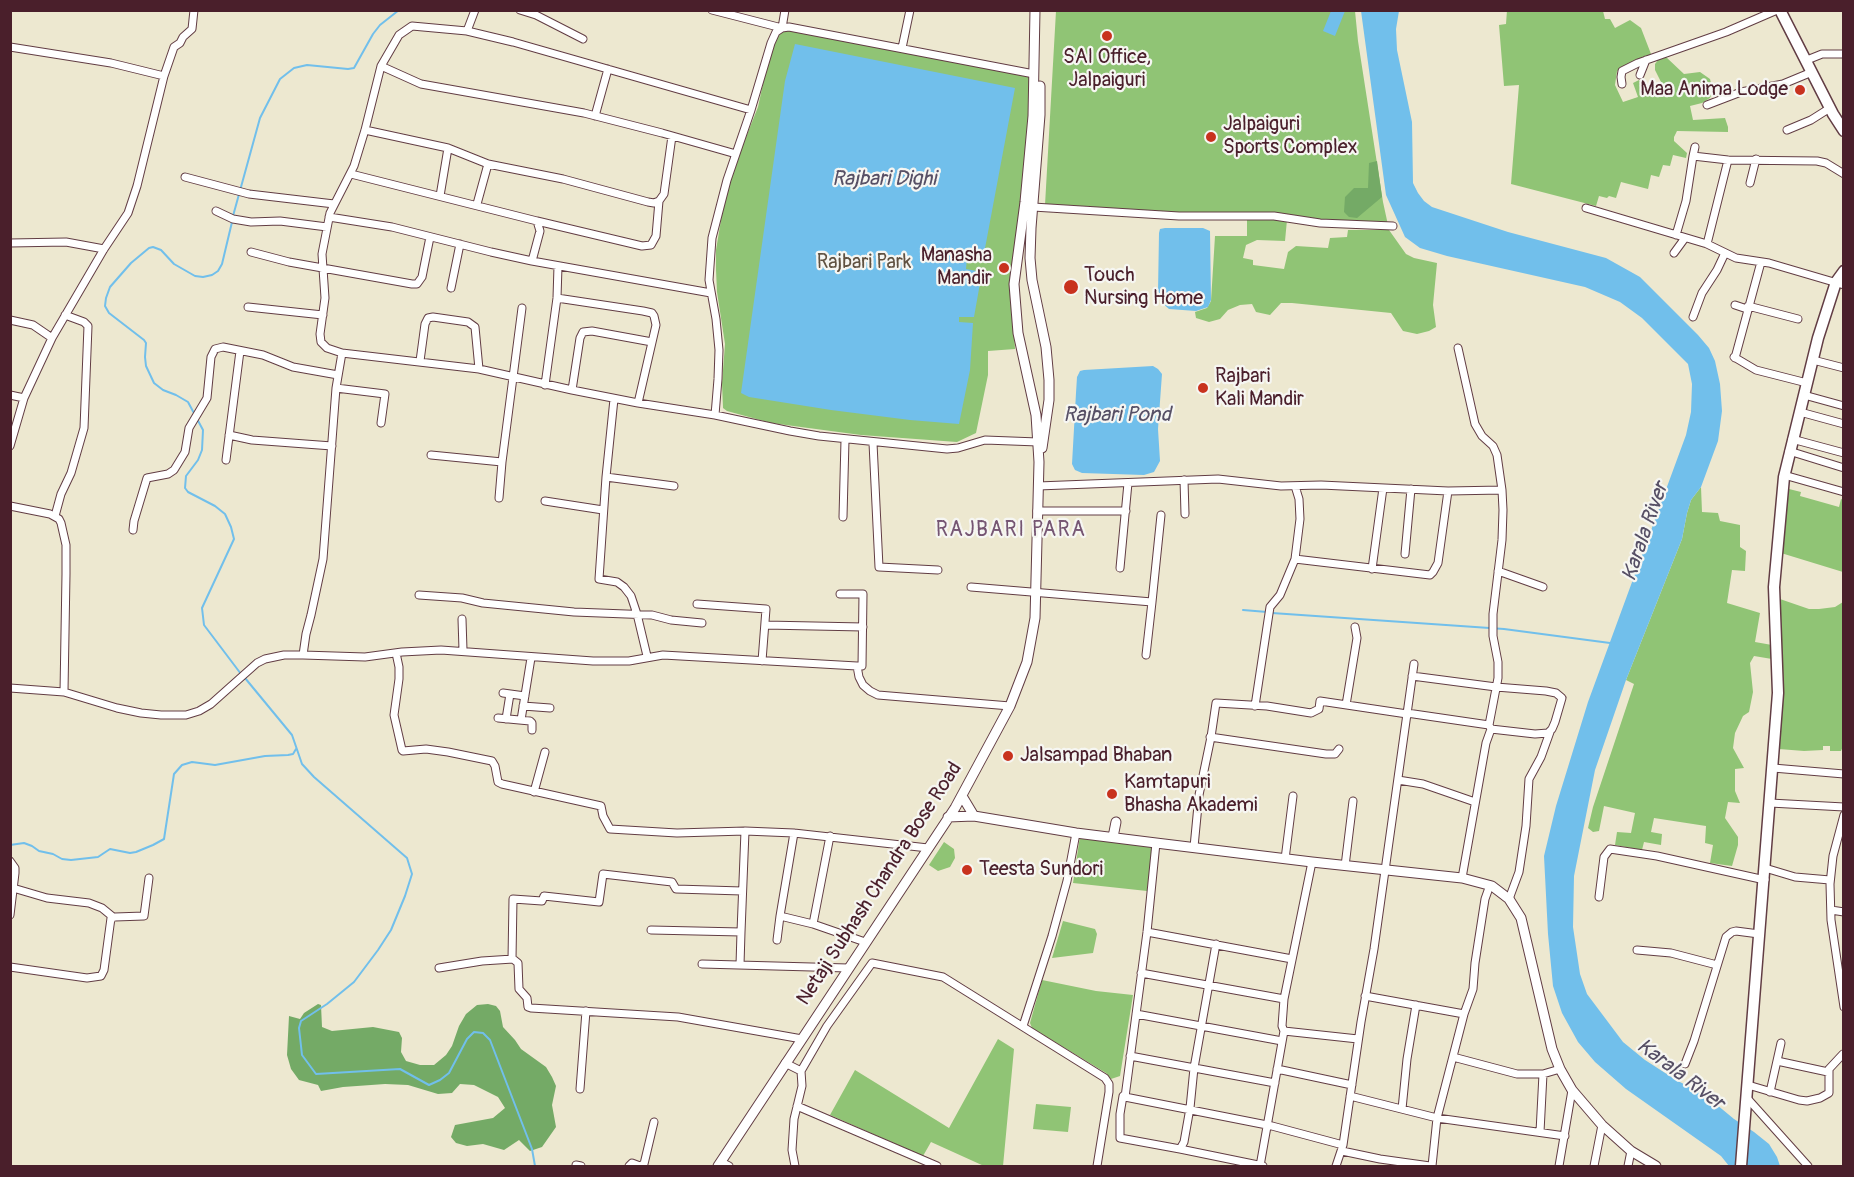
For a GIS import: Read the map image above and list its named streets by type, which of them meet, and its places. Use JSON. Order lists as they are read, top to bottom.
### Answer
{
  "streets": {
    "street": ["Netaji Subhash Chandra Bose Road"]
  },
  "districts": ["RAJBARI PARA"],
  "water": ["Rajbari Dighi", "Rajbari Pond", "Karala River"],
  "parks": ["Rajbari Park"],
  "places": [
    "SAI Office, Jalpaiguri",
    "Maa Anima Lodge",
    "Jalpaiguri Sports Complex",
    "Manasha Mandir",
    "Touch Nursing Home",
    "Rajbari Kali Mandir",
    "Jalsampad Bhaban",
    "Kamtapuri Bhasha Akademi",
    "Teesta Sundori"
  ]
}
